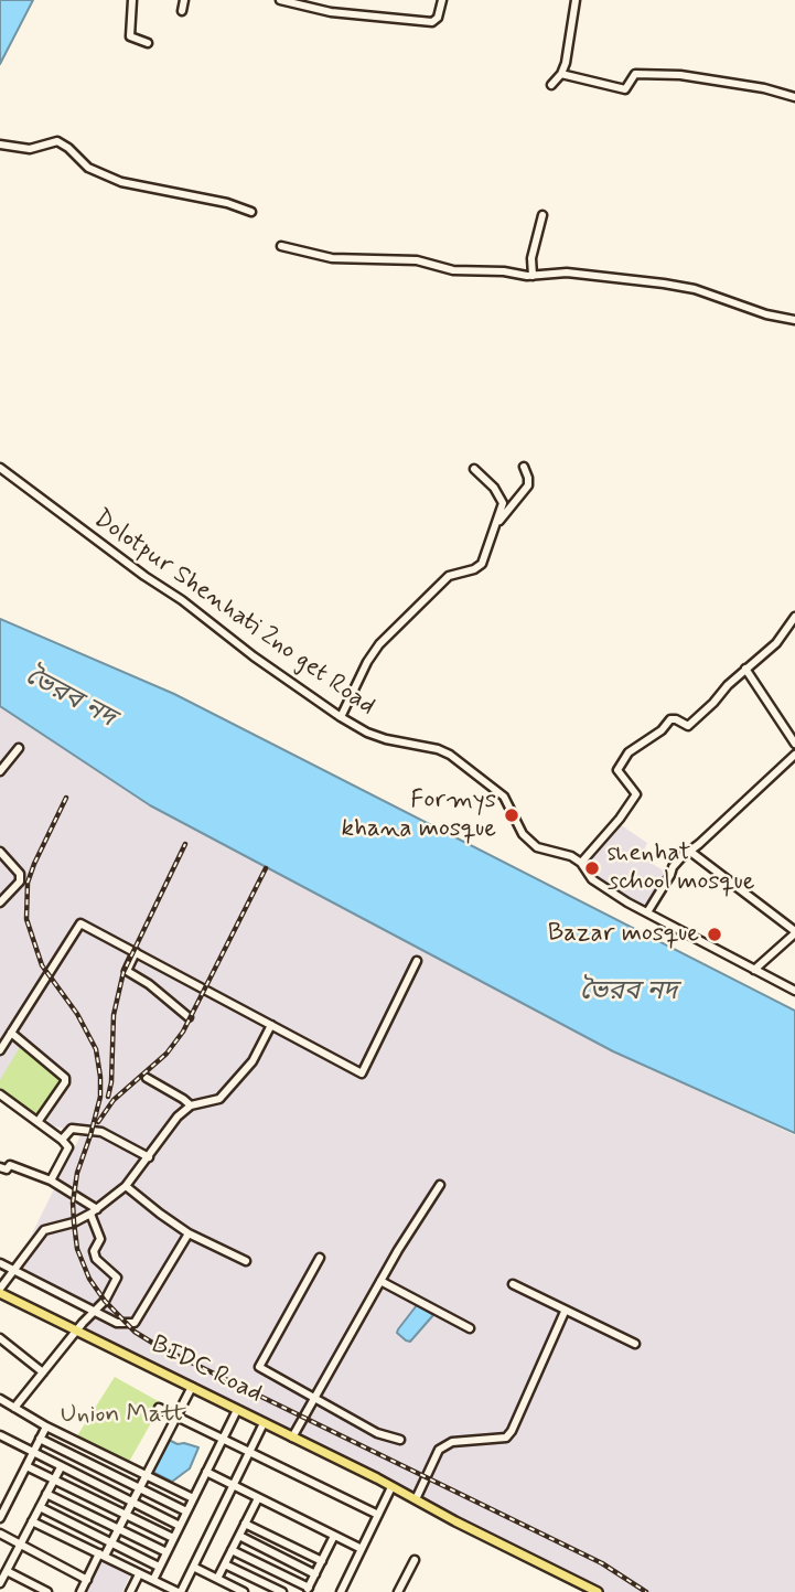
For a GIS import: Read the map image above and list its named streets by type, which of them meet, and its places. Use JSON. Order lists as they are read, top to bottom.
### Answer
{
  "streets": {
    "main road": ["BIDC Road"],
    "street": ["Dolotpur Shenhati 2no get Road"]
  },
  "water": ["ভৈরব নদ"],
  "parks": ["Union Matt"],
  "places": ["Formys khana mosque", "shenhat school mosque", "Bazar mosque"]
}
